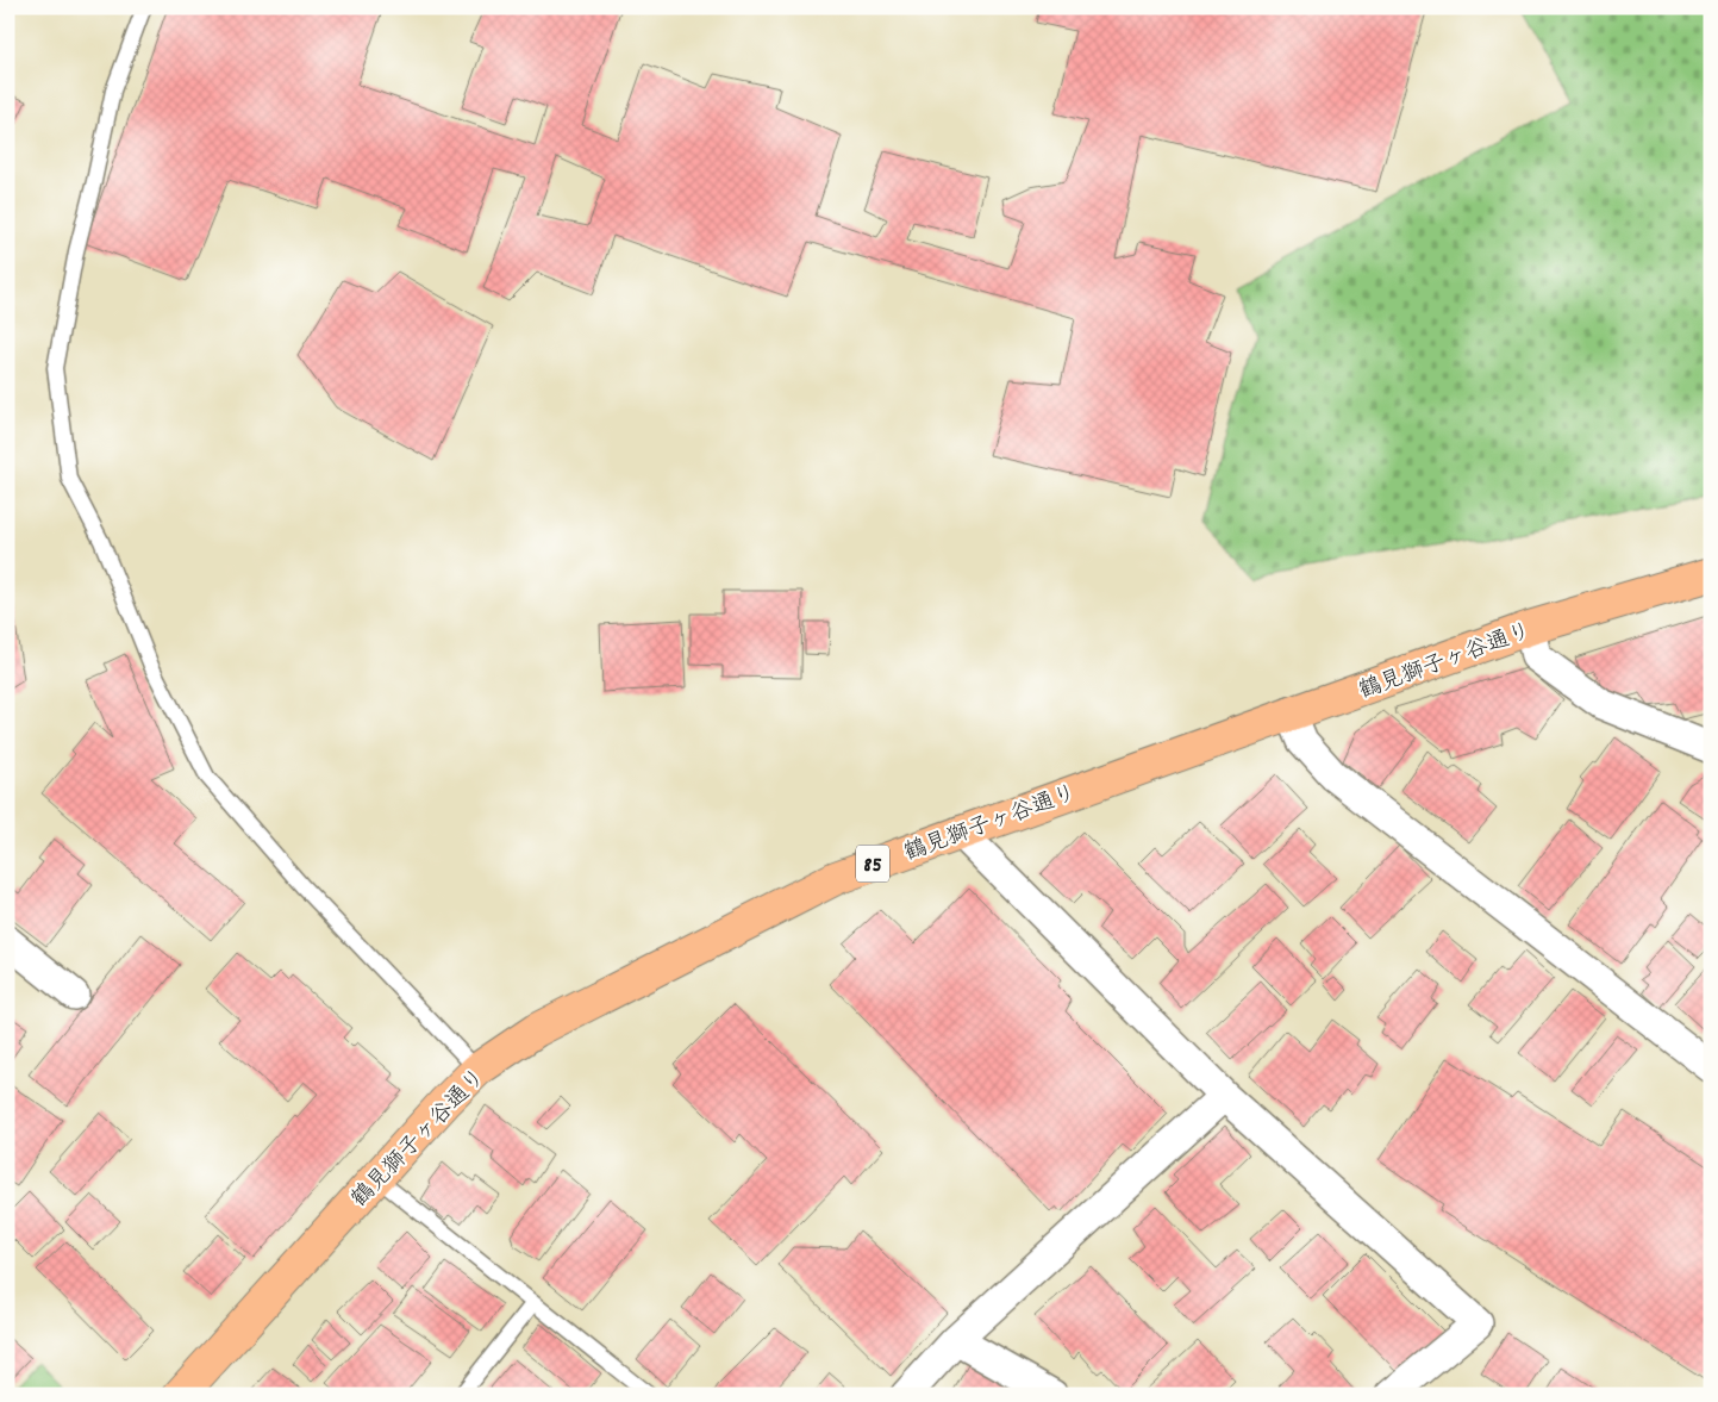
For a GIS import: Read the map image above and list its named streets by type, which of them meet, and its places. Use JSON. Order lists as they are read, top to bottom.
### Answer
{
  "streets": {
    "main road": ["鶴見獅子ヶ谷通り", "85"]
  }
}
